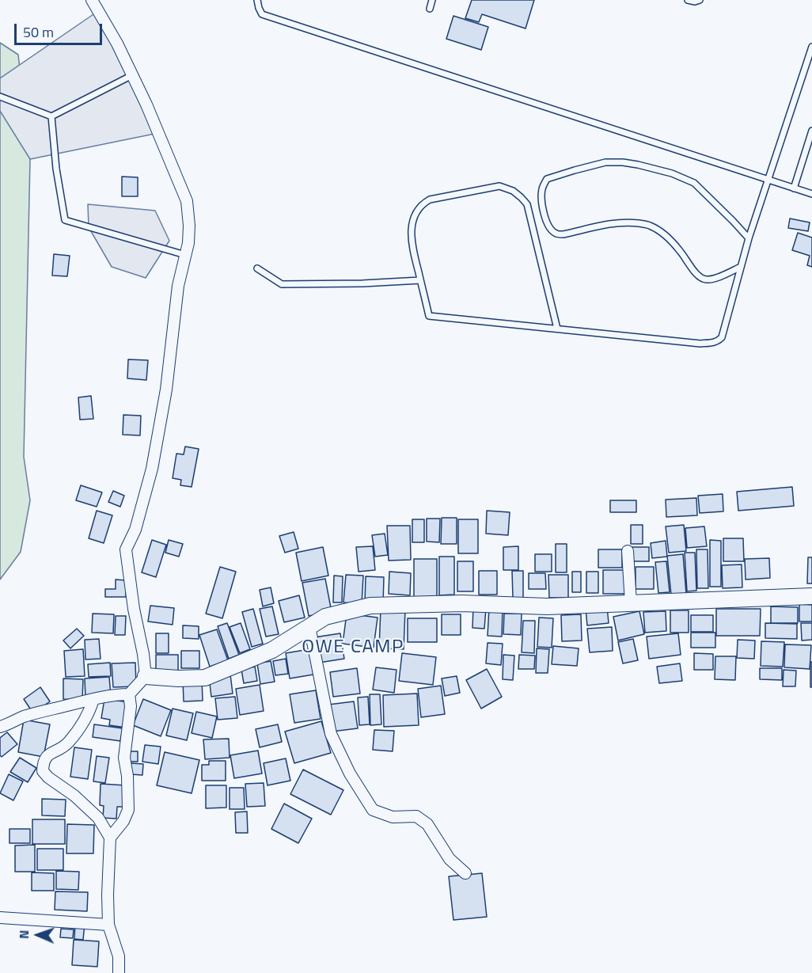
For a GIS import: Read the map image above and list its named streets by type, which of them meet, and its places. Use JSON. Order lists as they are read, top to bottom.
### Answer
{
  "districts": ["OWE CAMP"],
  "scale_bar": "50 m",
  "north": "left"
}
